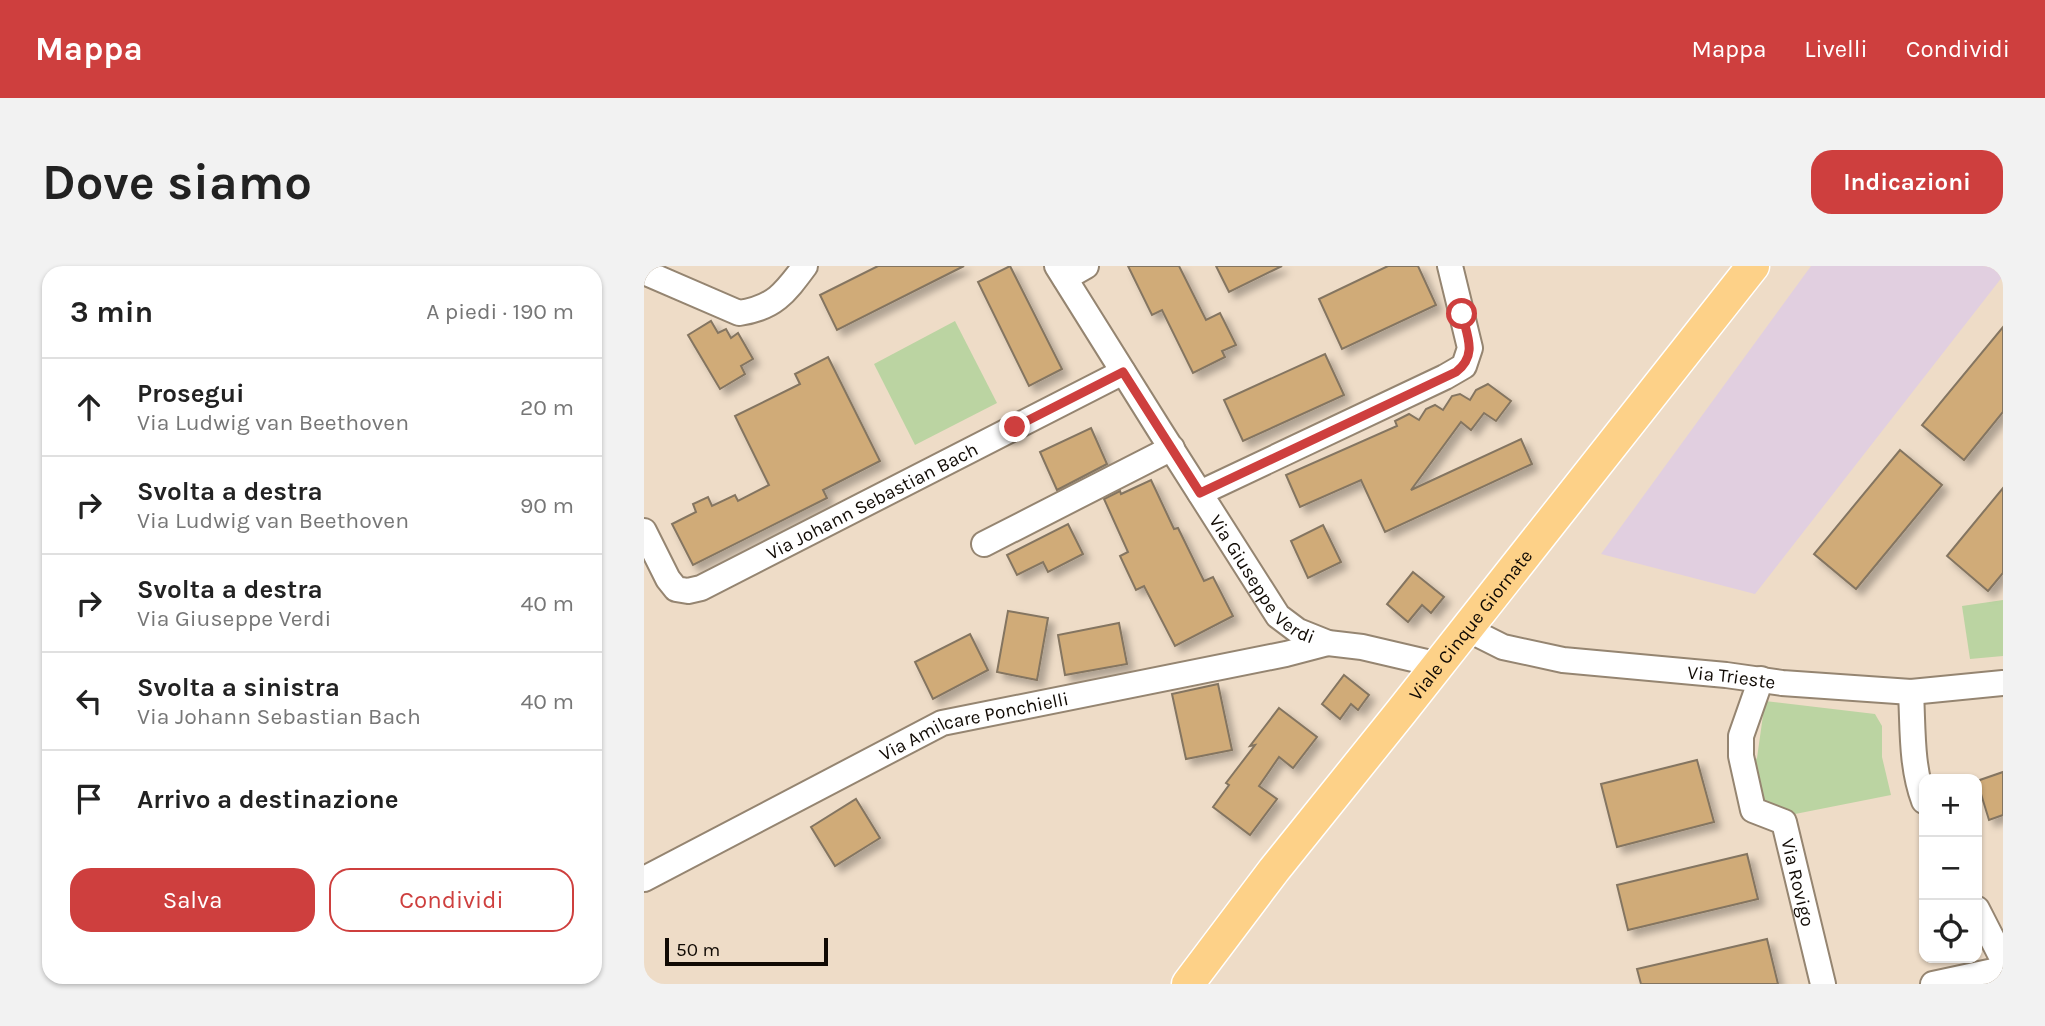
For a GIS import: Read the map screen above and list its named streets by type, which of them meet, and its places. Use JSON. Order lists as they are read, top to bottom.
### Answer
{
  "streets": {
    "main road": ["Viale Cinque Giornate"],
    "street": [
      "Via Johann Sebastian Bach",
      "Via Giuseppe Verdi",
      "Via Trieste",
      "Via Amilcare Ponchielli",
      "Via Rovigo"
    ]
  },
  "crossings": [
    ["Via Johann Sebastian Bach", "Via Giuseppe Verdi"],
    ["Via Giuseppe Verdi", "Viale Cinque Giornate"],
    ["Via Giuseppe Verdi", "Via Amilcare Ponchielli"],
    ["Viale Cinque Giornate", "Via Trieste"],
    ["Via Trieste", "Via Rovigo"]
  ],
  "scale_bar": "50 m",
  "page": {
    "header": "Mappa",
    "nav": ["Mappa", "Livelli", "Condividi"],
    "buttons": [
      "Indicazioni",
      ["Salva", "Condividi"]
    ],
    "title": "Dove siamo",
    "heading": ["3 min", "A piedi · 190 m"],
    "list": [
      ["Prosegui", "Via Ludwig van Beethoven", "20 m"],
      ["Svolta a destra", "Via Ludwig van Beethoven", "90 m"],
      ["Svolta a destra", "Via Giuseppe Verdi", "40 m"],
      ["Svolta a sinistra", "Via Johann Sebastian Bach", "40 m"],
      "Arrivo a destinazione"
    ],
    "map_buttons": ["+", "−"],
    "scale": "50 m"
  }
}
